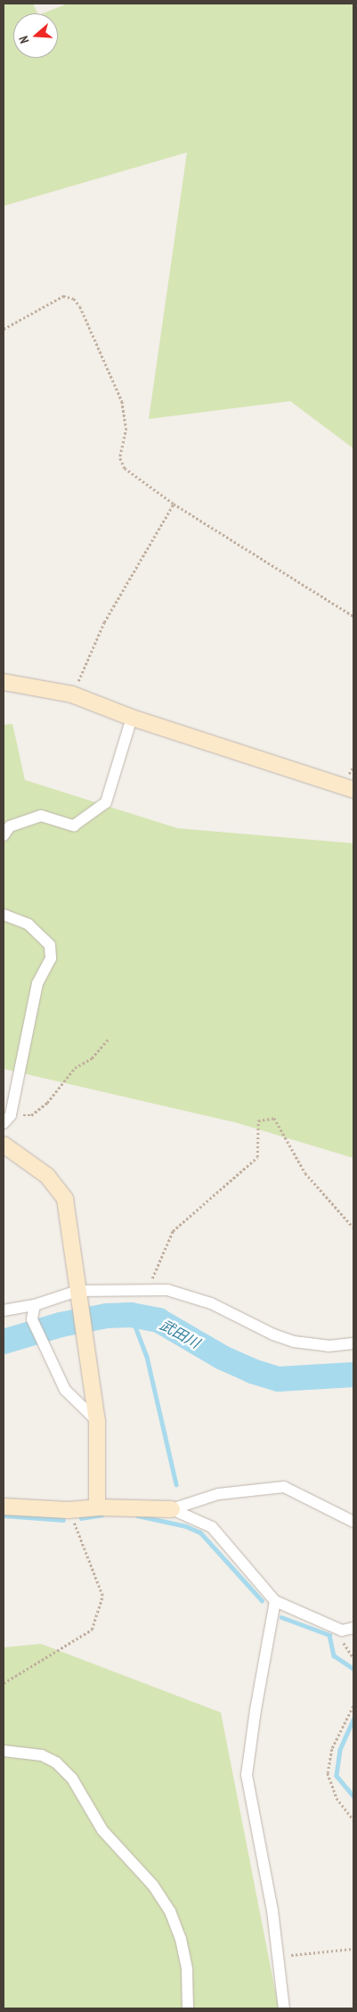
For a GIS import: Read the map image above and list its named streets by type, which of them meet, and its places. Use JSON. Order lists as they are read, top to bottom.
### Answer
{
  "water": ["武田川"],
  "north": "left"
}
